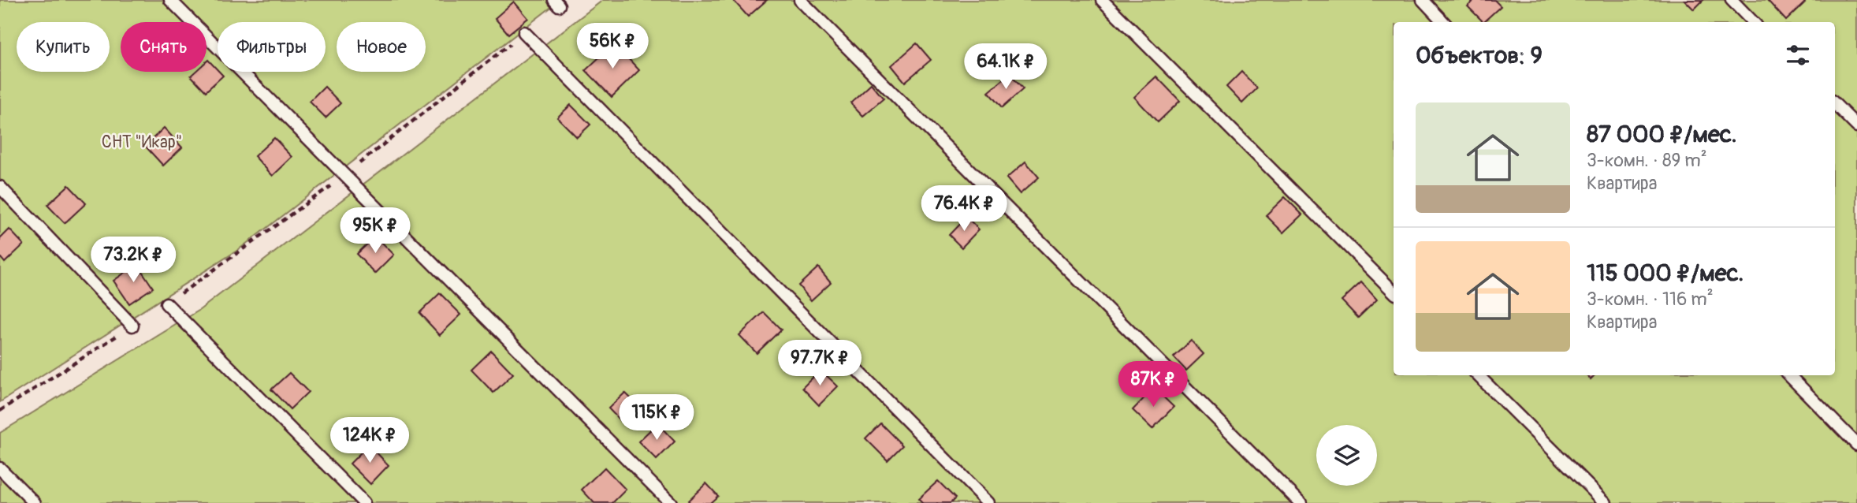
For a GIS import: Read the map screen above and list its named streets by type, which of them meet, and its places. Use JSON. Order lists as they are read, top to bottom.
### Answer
{
  "parks": ["СНТ \"Икар\""],
  "page": {
    "chip": [
      "Купить",
      "Снять",
      "Фильтры",
      "Новое"
    ],
    "heading": "Объектов: 9",
    "price": [
      "56K ₽",
      "64.1K ₽",
      "76.4K ₽",
      "95K ₽",
      "73.2K ₽",
      "97.7K ₽",
      "87K ₽",
      "115K ₽",
      "124K ₽"
    ],
    "list": [
      {
        "name": "87 000 ₽/мес.",
        "note": "3-комн. · 89 m² · Квартира"
      },
      {
        "name": "115 000 ₽/мес.",
        "note": "3-комн. · 116 m² · Квартира"
      }
    ]
  }
}
